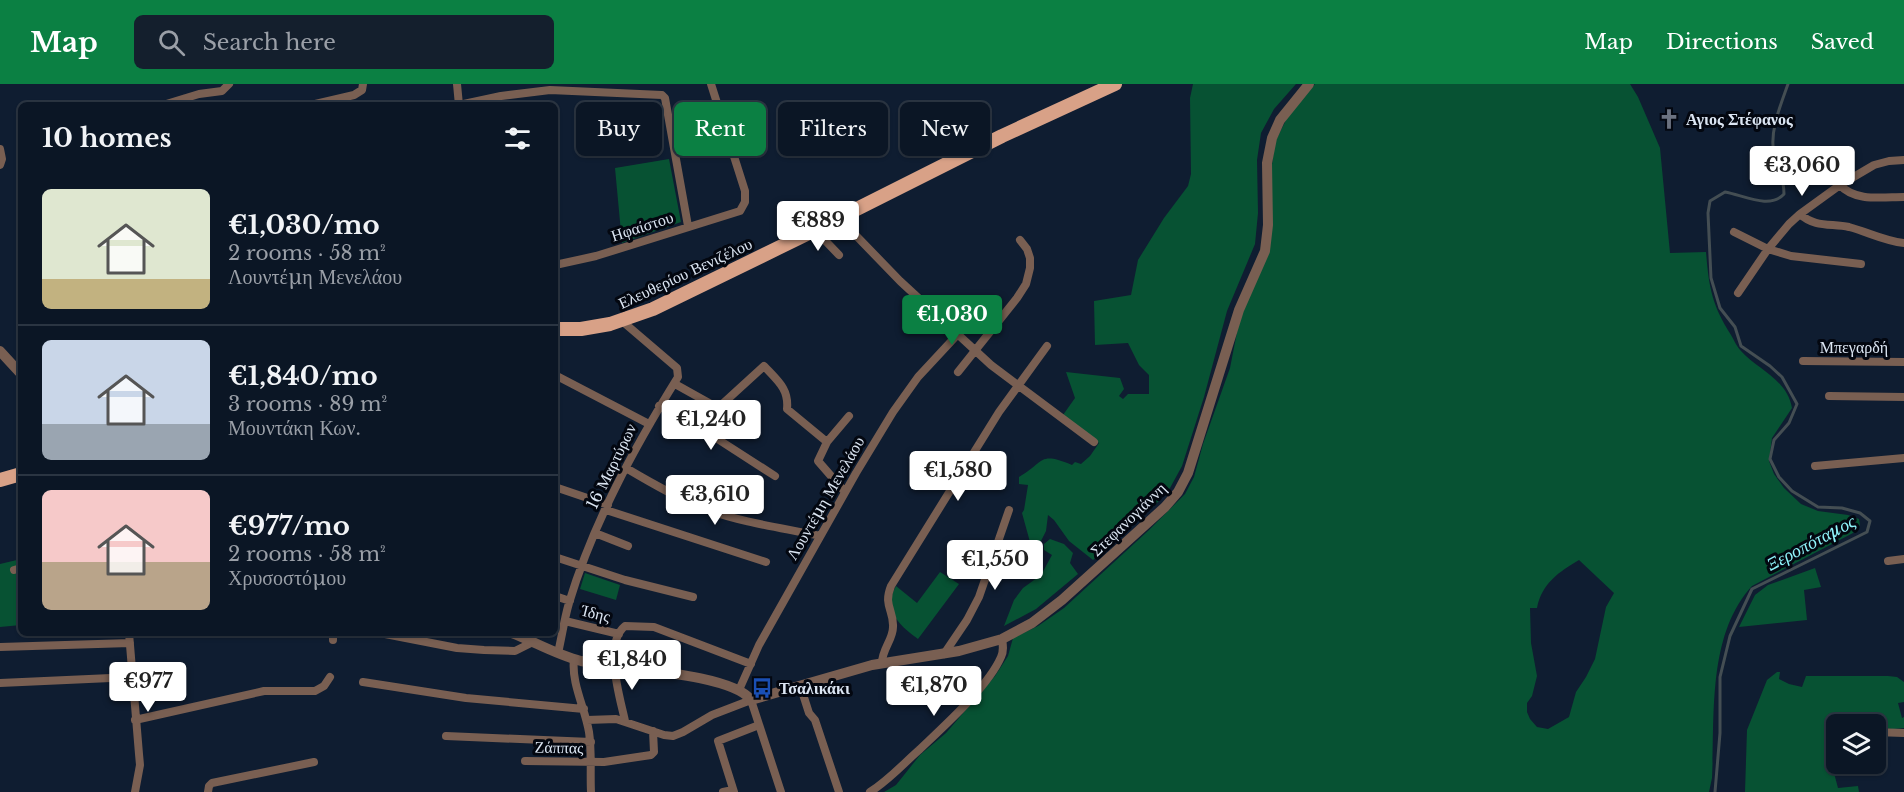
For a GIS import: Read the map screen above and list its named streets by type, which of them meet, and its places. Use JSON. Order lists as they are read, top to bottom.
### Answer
{
  "streets": {
    "main road": ["Ελευθερίου Βενιζέλου"],
    "street": [
      "Ηφαίστου",
      "Μπεγαρδή",
      "16 Μαρτύρων",
      "Λουντέμη Μενελάου",
      "Στεφανογιάννη",
      "Ίδης",
      "Ζάππας"
    ]
  },
  "crossings": [
    ["16 Μαρτύρων", "Ίδης"],
    ["Λουντέμη Μενελάου", "Ίδης"]
  ],
  "water": ["Ξεροπόταμος"],
  "places": {
    "church": ["Αγιος Στέφανος"],
    "bus stop": ["Τσαλικάκι"]
  },
  "page": {
    "header": "Map",
    "search": "Search here",
    "nav": ["Map", "Directions", "Saved"],
    "chip": [
      "Buy",
      "Rent",
      "Filters",
      "New"
    ],
    "heading": "10 homes",
    "price": [
      "€3,060",
      "€889",
      "€1,030",
      "€1,240",
      "€1,580",
      "€3,610",
      "€1,550",
      "€1,840",
      "€977",
      "€1,870"
    ],
    "list": [
      {
        "name": "€1,030/mo",
        "note": "2 rooms · 58 m² · Λουντέμη Μενελάου"
      },
      {
        "name": "€1,840/mo",
        "note": "3 rooms · 89 m² · Μουντάκη Κων."
      },
      {
        "name": "€977/mo",
        "note": "2 rooms · 58 m² · Χρυσοστόμου"
      }
    ]
  }
}
